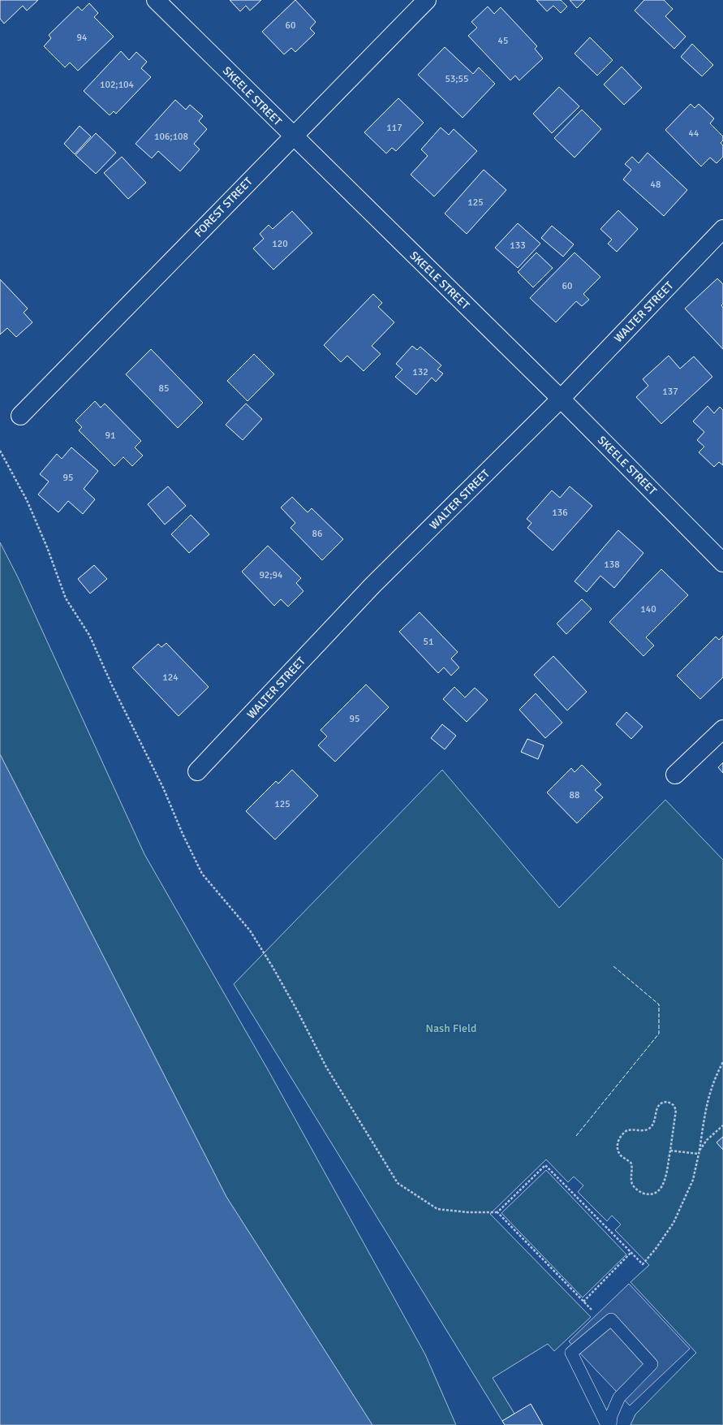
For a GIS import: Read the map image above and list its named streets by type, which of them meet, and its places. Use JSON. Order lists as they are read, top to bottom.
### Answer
{
  "streets": {
    "street": ["SKEELE STREET", "FOREST STREET", "WALTER STREET"]
  },
  "crossings": [
    ["SKEELE STREET", "FOREST STREET"],
    ["SKEELE STREET", "WALTER STREET"]
  ],
  "parks": ["Nash Field"],
  "house_numbers": [
    "60",
    "94",
    "45",
    "53;55",
    "102;104",
    "117",
    "44",
    "106;108",
    "48",
    "125",
    "120",
    "133",
    "60",
    "132",
    "85",
    "137",
    "91",
    "95",
    "136",
    "86",
    "138",
    "92;94",
    "140",
    "51",
    "124",
    "95",
    "88",
    "125"
  ]
}
